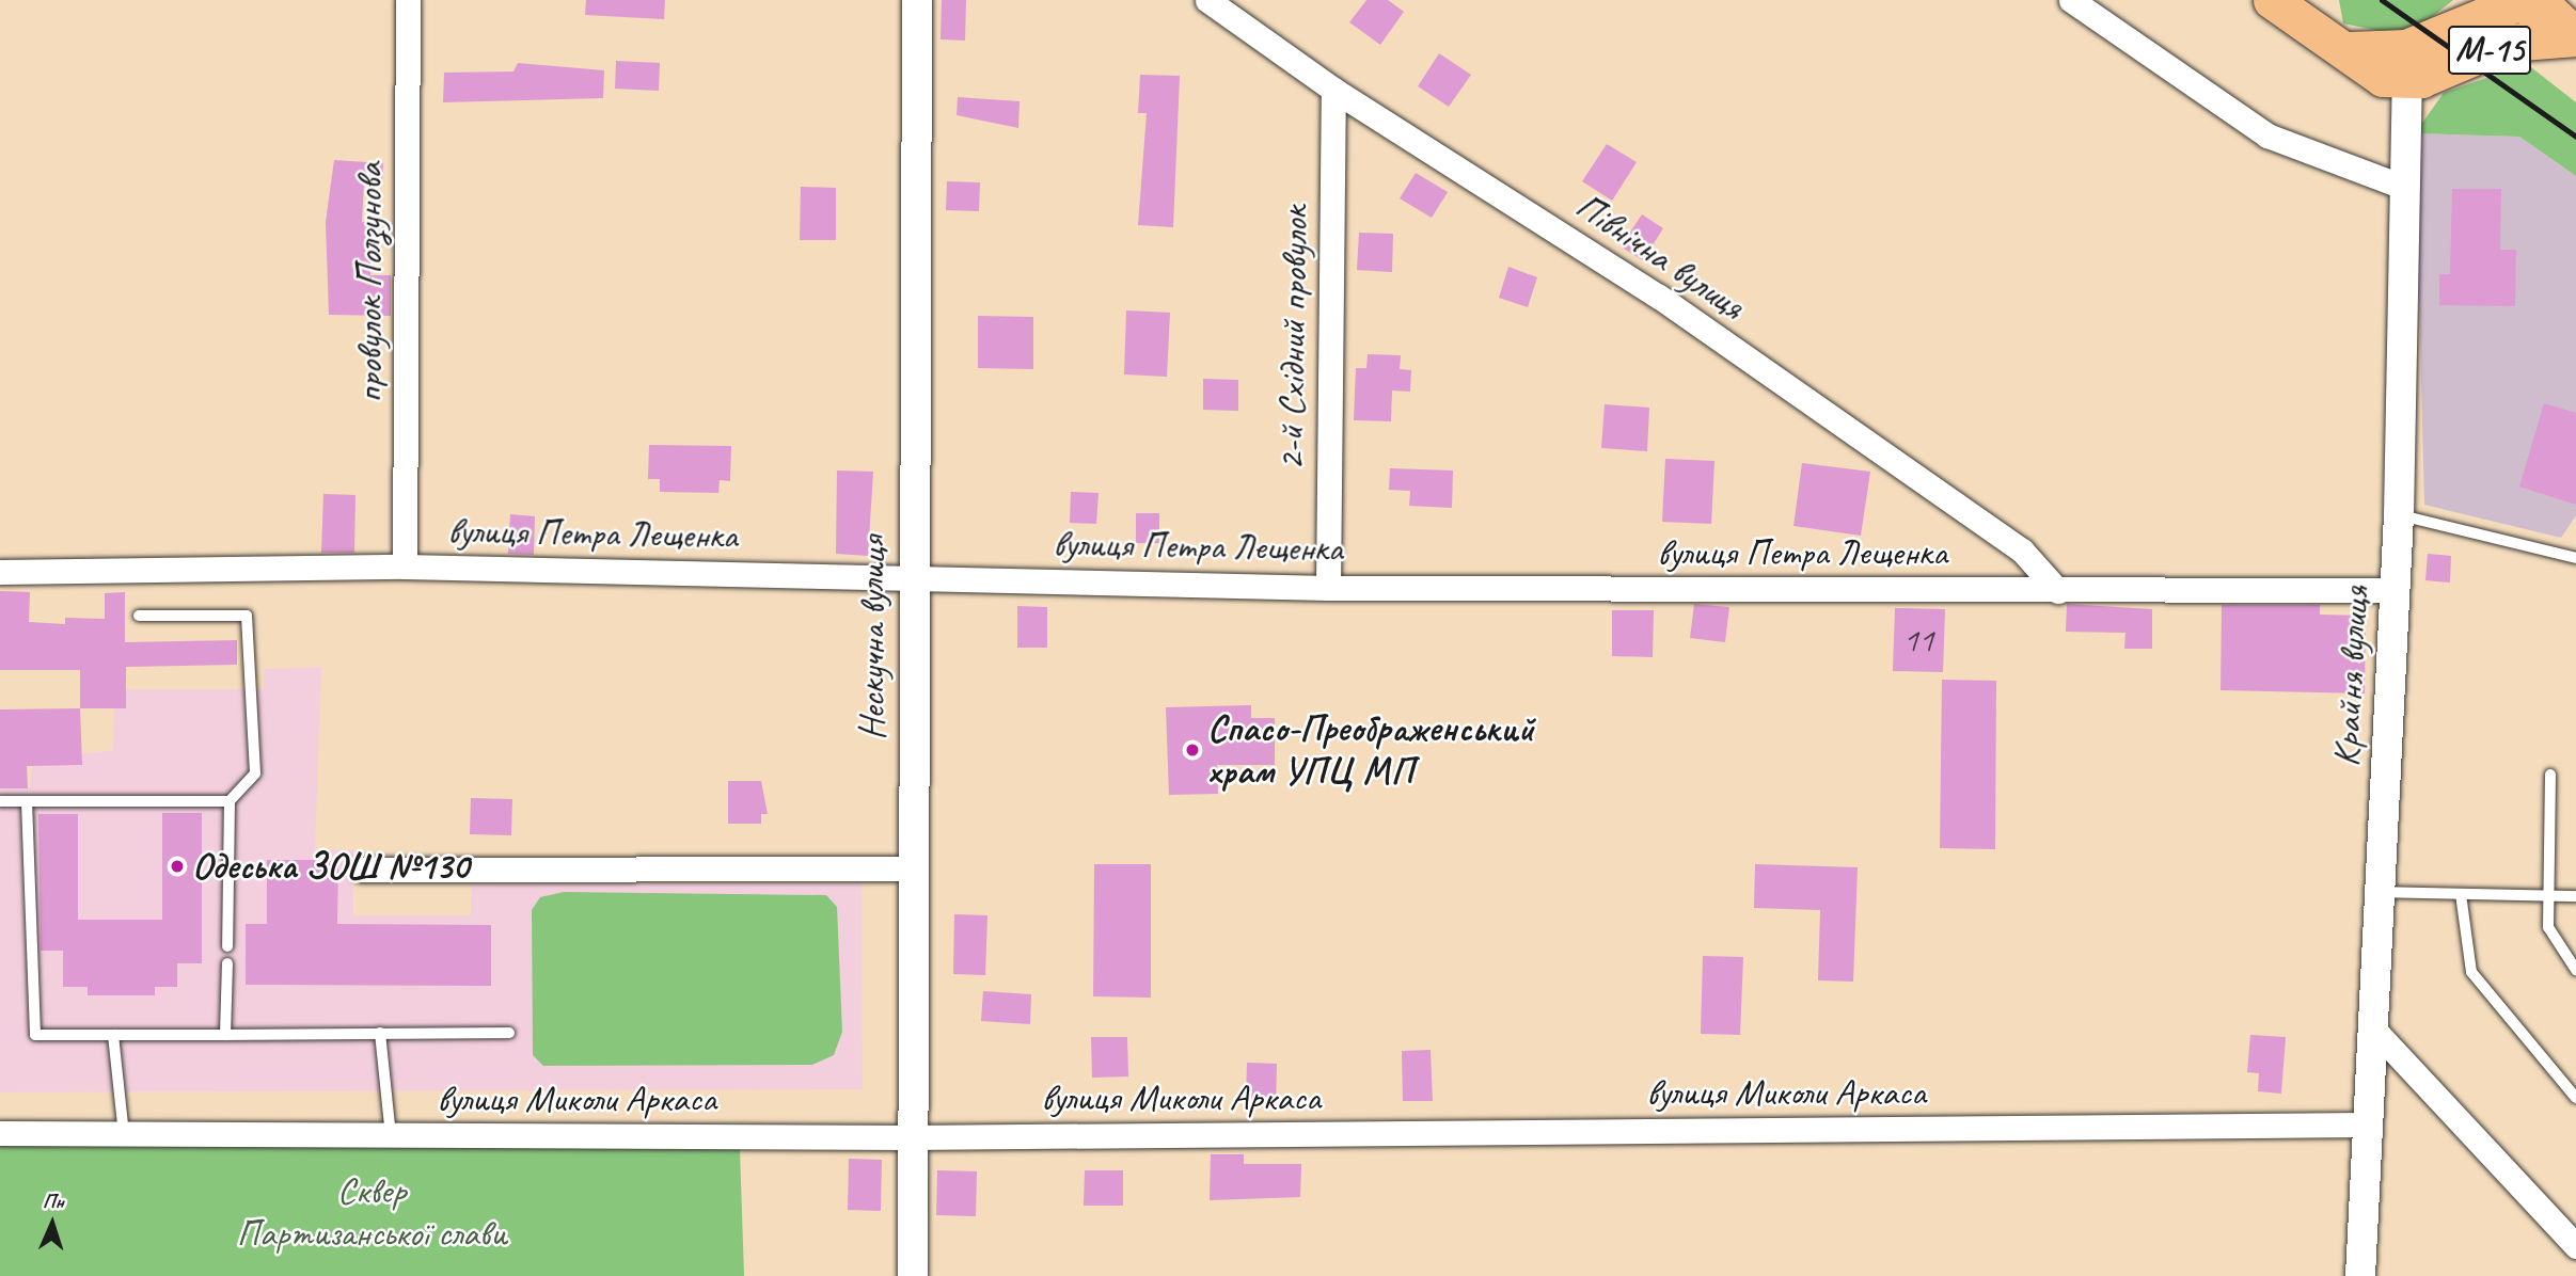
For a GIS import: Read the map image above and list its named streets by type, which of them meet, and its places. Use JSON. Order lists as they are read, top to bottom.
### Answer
{
  "streets": {
    "main road": ["М-15"],
    "street": [
      "Північна вулиця",
      "провулок Ползунова",
      "2-й Східний провулок",
      "вулиця Петра Лещенка",
      "Нескучна вулиця",
      "Крайня вулиця",
      "вулиця Миколи Аркаса"
    ]
  },
  "crossings": [
    ["М-15", "Крайня вулиця"],
    ["Північна вулиця", "2-й Східний провулок"],
    ["Північна вулиця", "вулиця Петра Лещенка"],
    ["провулок Ползунова", "вулиця Петра Лещенка"],
    ["2-й Східний провулок", "вулиця Петра Лещенка"],
    ["вулиця Петра Лещенка", "Нескучна вулиця"],
    ["вулиця Петра Лещенка", "Крайня вулиця"],
    ["Нескучна вулиця", "вулиця Миколи Аркаса"],
    ["Крайня вулиця", "вулиця Миколи Аркаса"]
  ],
  "parks": ["Сквер Партизанської слави"],
  "places": ["Спасо-Преображенський храм УПЦ МП", "Одеська ЗОШ №130"],
  "house_numbers": ["11"],
  "north": "top"
}
